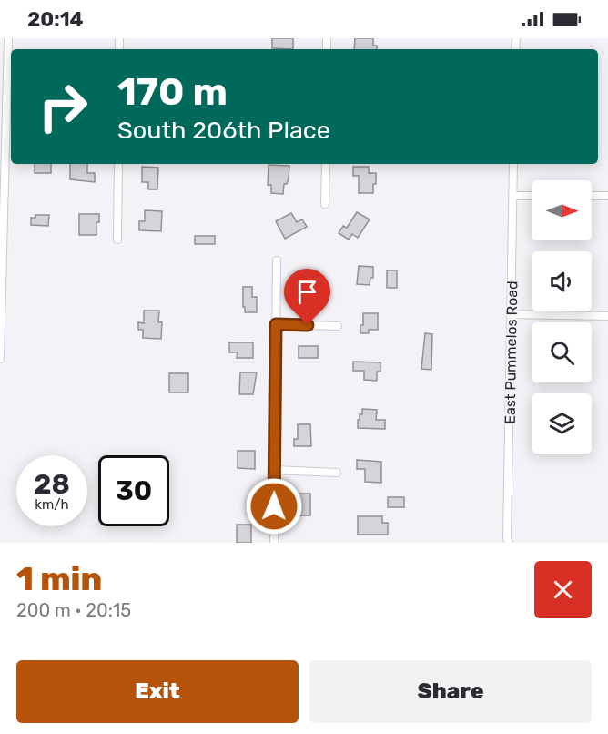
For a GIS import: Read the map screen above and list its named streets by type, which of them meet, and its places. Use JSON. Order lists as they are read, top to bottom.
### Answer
{
  "streets": {
    "street": ["East Pummelos Road"]
  },
  "north": "right",
  "page": {
    "status": "20:14",
    "turn": ["170 m", "South 206th Place"],
    "speed": "28 km/h",
    "limit": "30",
    "heading": ["1 min", "200 m · 20:15"],
    "buttons": ["Exit", "Share"]
  }
}
